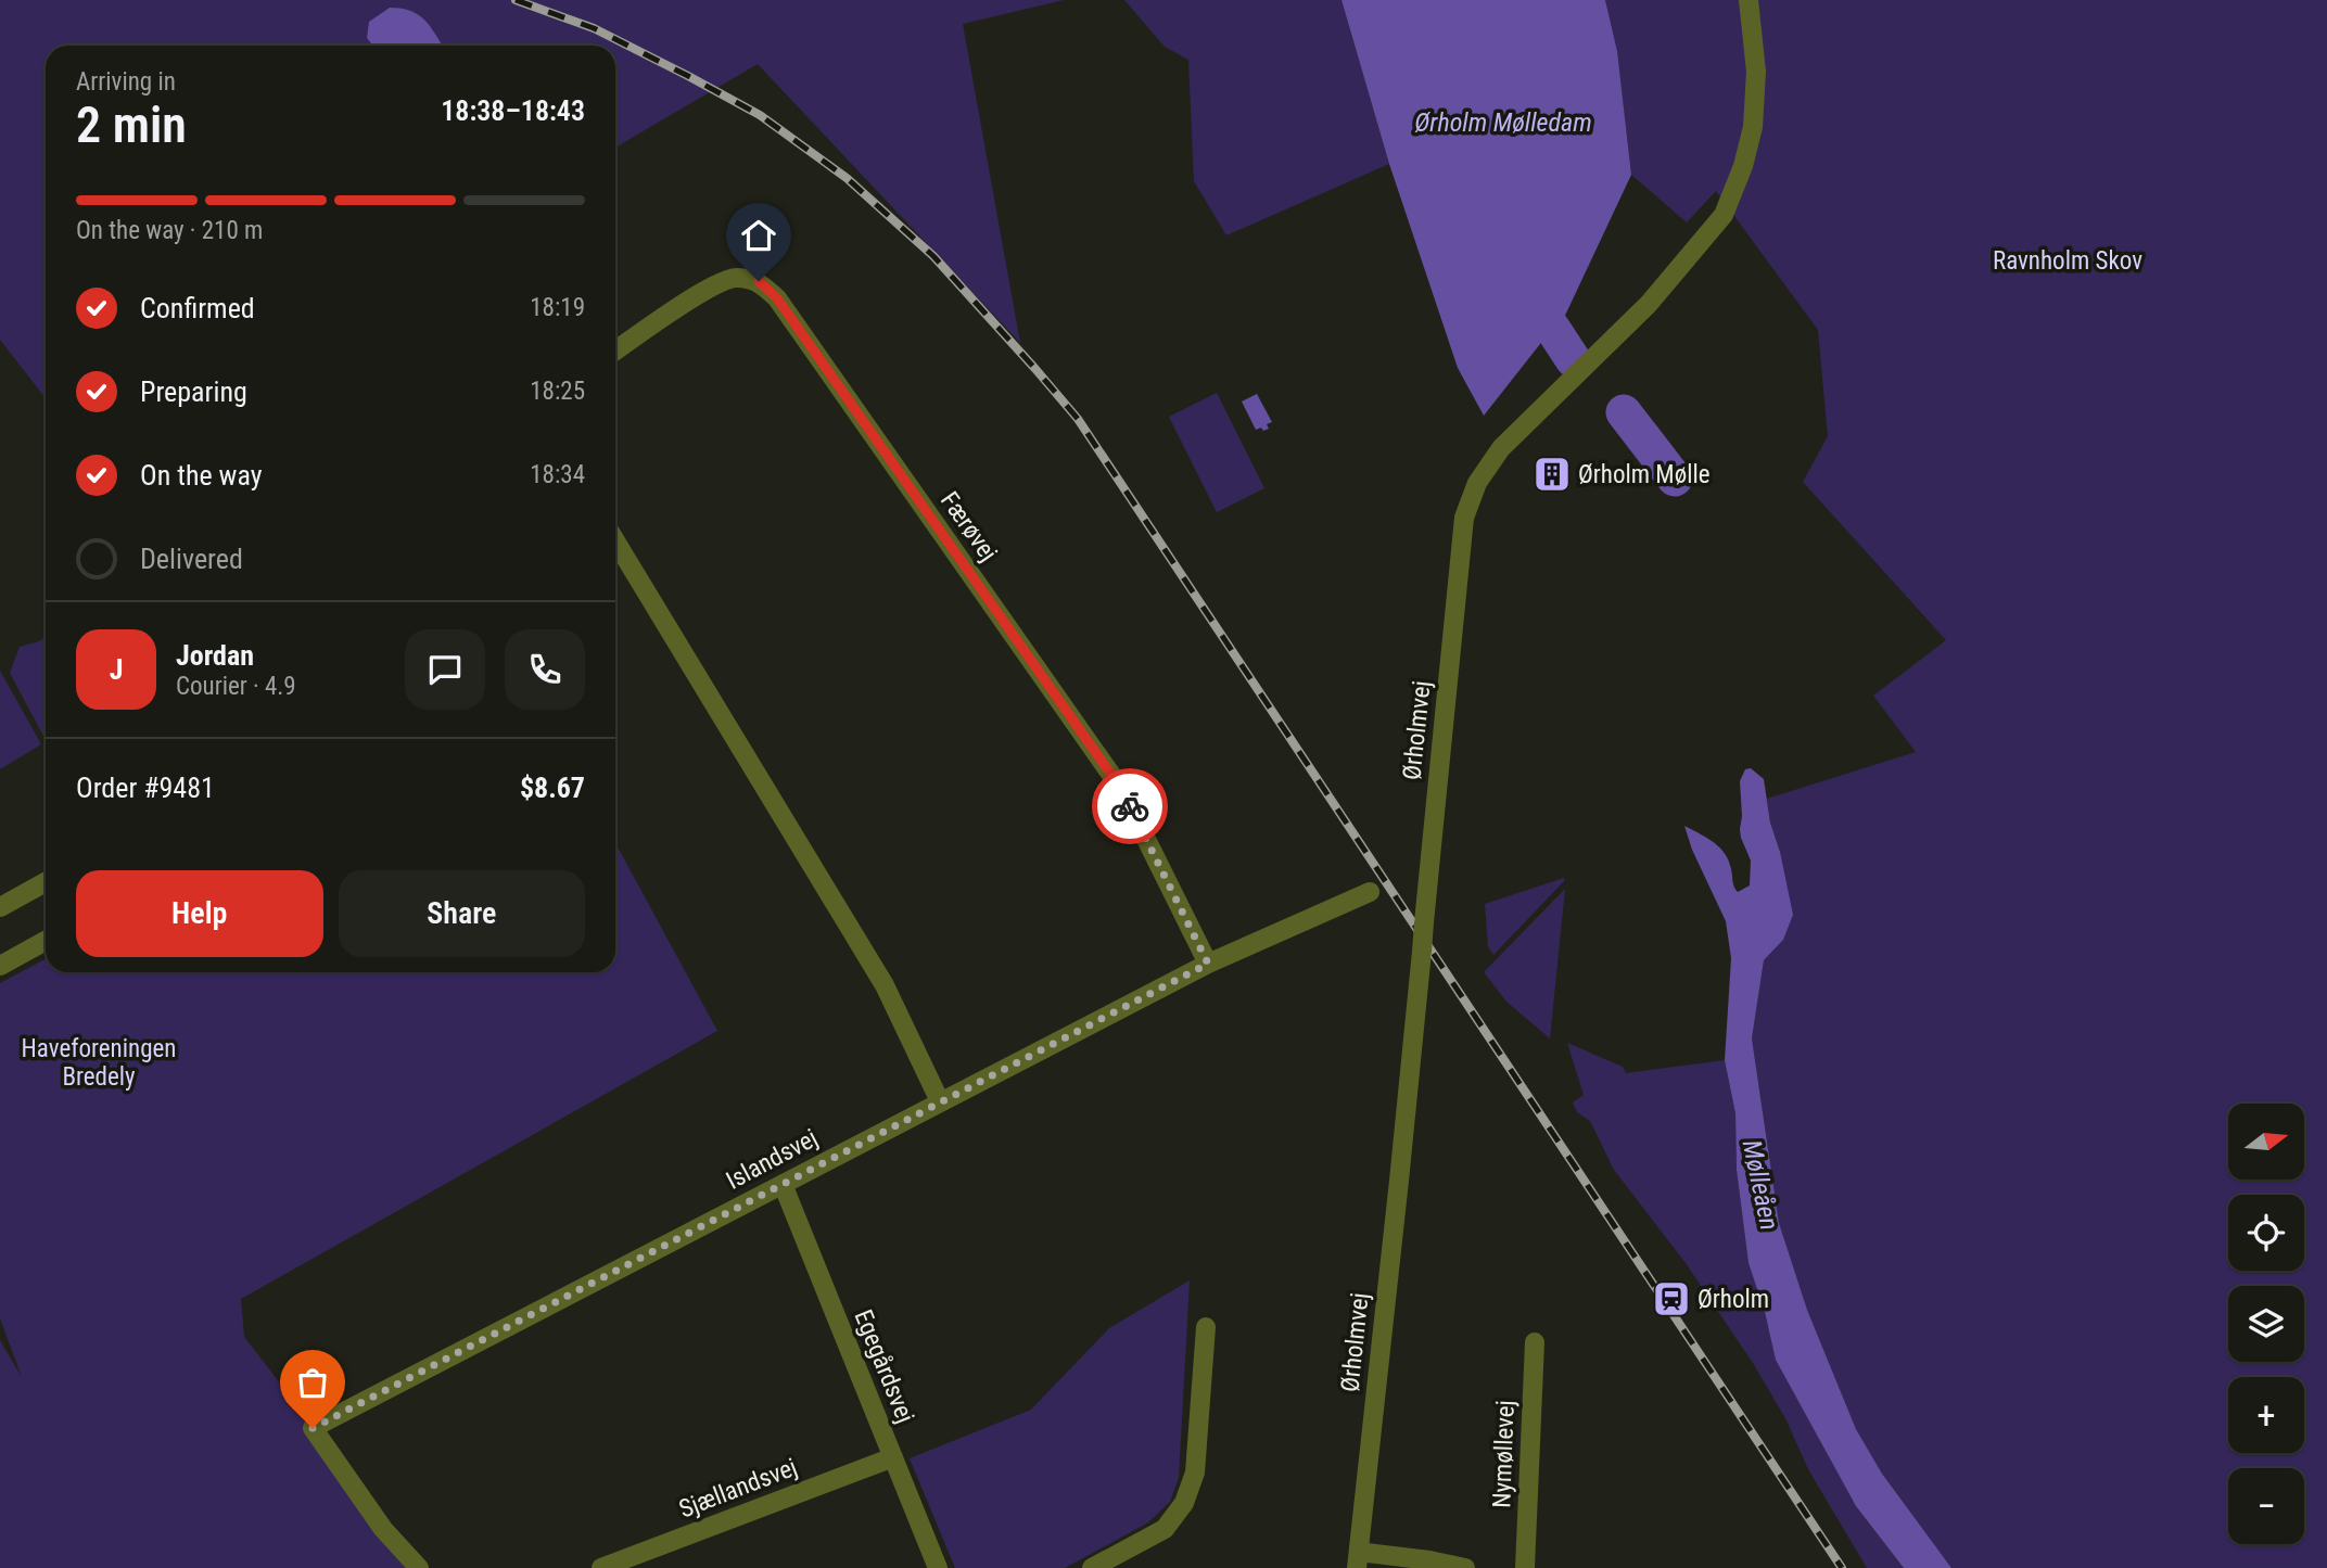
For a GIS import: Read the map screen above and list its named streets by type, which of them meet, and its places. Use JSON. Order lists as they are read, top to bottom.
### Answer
{
  "streets": {
    "street": [
      "Færøvej",
      "Ørholmvej",
      "Islandsvej",
      "Egegårdsvej",
      "Nymøllevej",
      "Sjællandsvej"
    ]
  },
  "crossings": [
    ["Færøvej", "Islandsvej"],
    ["Islandsvej", "Egegårdsvej"],
    ["Egegårdsvej", "Sjællandsvej"]
  ],
  "water": ["Ørholm Mølledam", "Mølleåen"],
  "parks": ["Ravnholm Skov", "Haveforeningen Bredely"],
  "places": {
    "building": ["Ørholm Mølle"],
    "station": ["Ørholm"]
  },
  "north": "right",
  "page": {
    "heading": ["2 min", "Arriving in", "18:38–18:43"],
    "panel": [
      "Jordan",
      "Courier · 4.9",
      "Order #9481",
      "$8.67"
    ],
    "bar": "On the way · 210 m",
    "list": [
      ["Confirmed", "18:19"],
      ["Preparing", "18:25"],
      ["On the way", "18:34"],
      "Delivered"
    ],
    "round": "J",
    "buttons": ["Help", "Share"],
    "map_buttons": ["+", "−"]
  }
}
